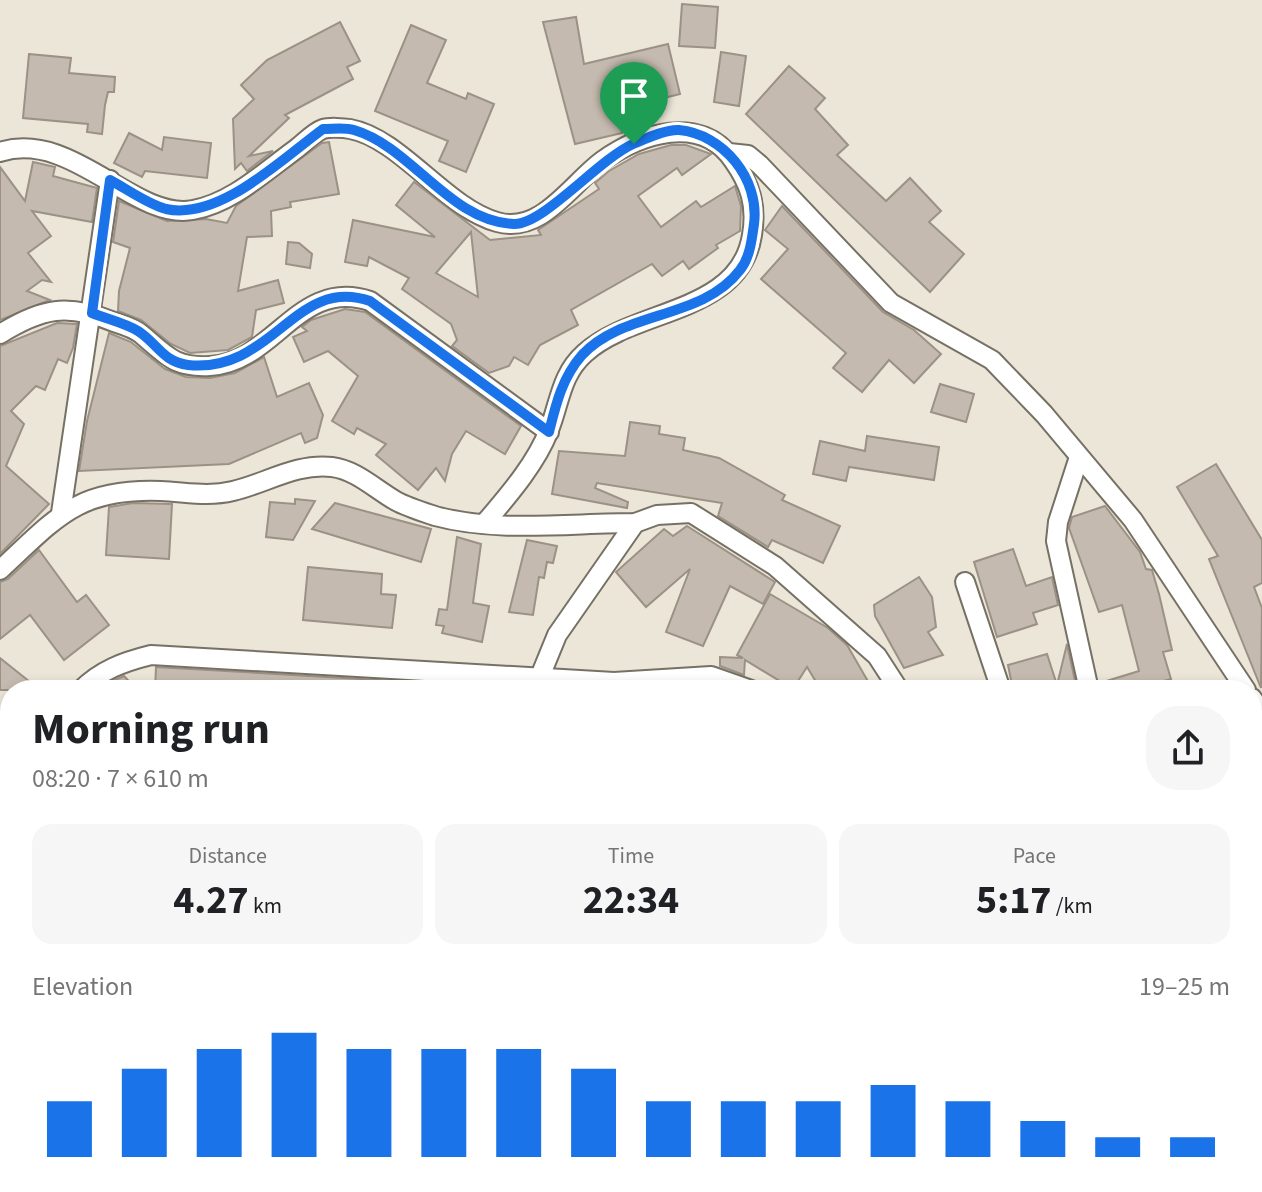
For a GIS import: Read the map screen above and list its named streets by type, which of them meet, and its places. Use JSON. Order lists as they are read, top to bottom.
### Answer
{
  "page": {
    "heading": ["Morning run", "08:20 · 7 × 610 m"],
    "stats": [
      ["Distance", "4.27 km"],
      ["Time", "22:34"],
      ["Pace", "5:17 /km"]
    ],
    "chart": ["Elevation", "19–25 m"]
  }
}
